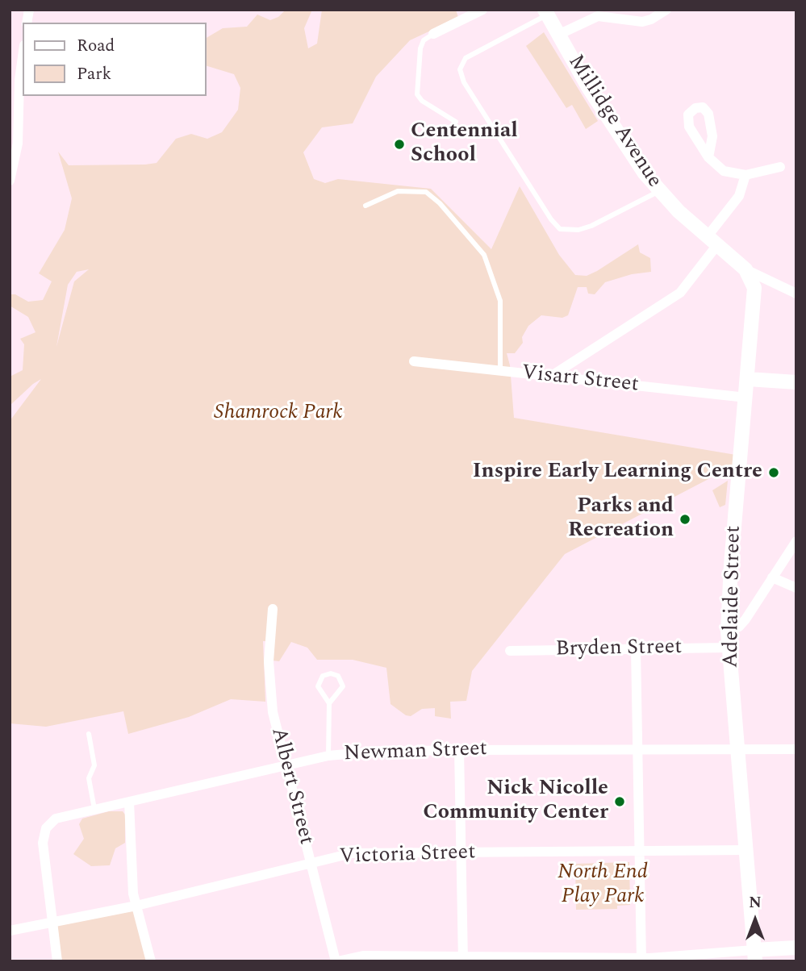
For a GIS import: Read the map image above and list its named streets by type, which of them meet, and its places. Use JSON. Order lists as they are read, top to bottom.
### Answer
{
  "streets": {
    "street": [
      "Millidge Avenue",
      "Visart Street",
      "Adelaide Street",
      "Bryden Street",
      "Newman Street",
      "Albert Street",
      "Victoria Street"
    ]
  },
  "crossings": [
    ["Millidge Avenue", "Adelaide Street"],
    ["Visart Street", "Adelaide Street"],
    ["Adelaide Street", "Bryden Street"],
    ["Adelaide Street", "Newman Street"],
    ["Adelaide Street", "Victoria Street"],
    ["Newman Street", "Albert Street"],
    ["Newman Street", "Victoria Street"],
    ["Albert Street", "Victoria Street"]
  ],
  "parks": ["Shamrock Park", "North End Play Park"],
  "places": [
    "Centennial School",
    "Inspire Early Learning Centre",
    "Parks and Recreation",
    "Nick Nicolle Community Center"
  ],
  "legend": ["Road", "Park"],
  "north": "top"
}
